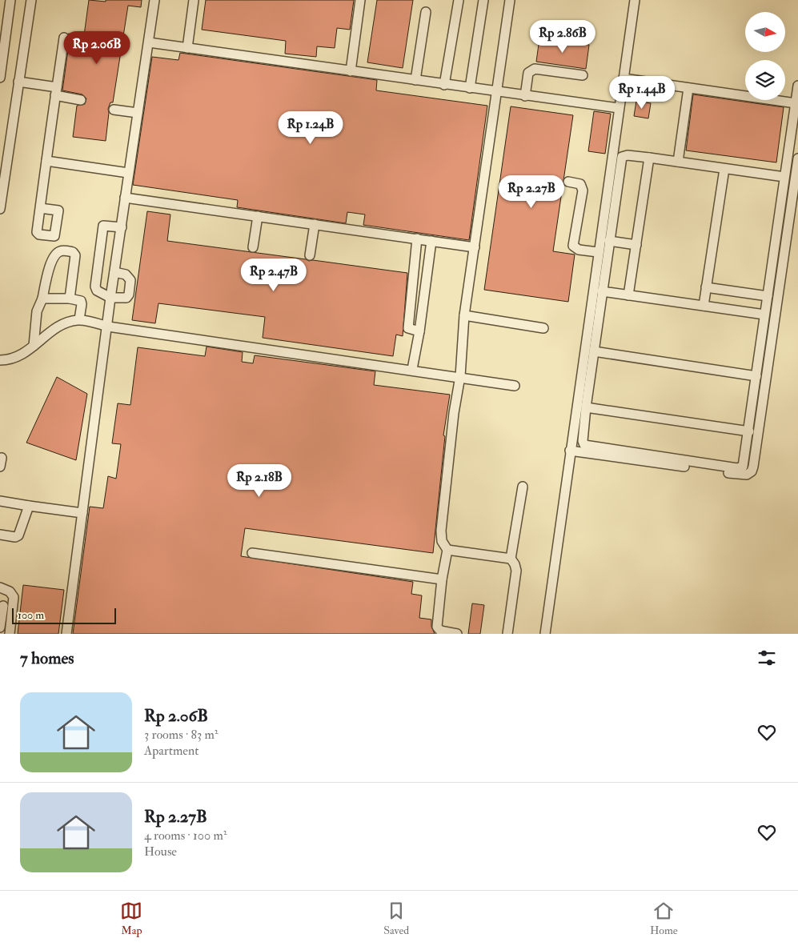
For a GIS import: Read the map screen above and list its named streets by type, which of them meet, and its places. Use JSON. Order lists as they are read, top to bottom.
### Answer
{
  "scale_bar": "100 m",
  "north": "right",
  "page": {
    "price": [
      "Rp 2.86B",
      "Rp 2.06B",
      "Rp 1.44B",
      "Rp 1.24B",
      "Rp 2.27B",
      "Rp 2.47B",
      "Rp 2.18B"
    ],
    "scale": "100 m",
    "heading": "7 homes",
    "list": [
      {
        "name": "Rp 2.06B",
        "note": "3 rooms · 83 m² · Apartment"
      },
      {
        "name": "Rp 2.27B",
        "note": "4 rooms · 100 m² · House"
      }
    ],
    "tabs": ["Map", "Saved", "Home"]
  }
}
